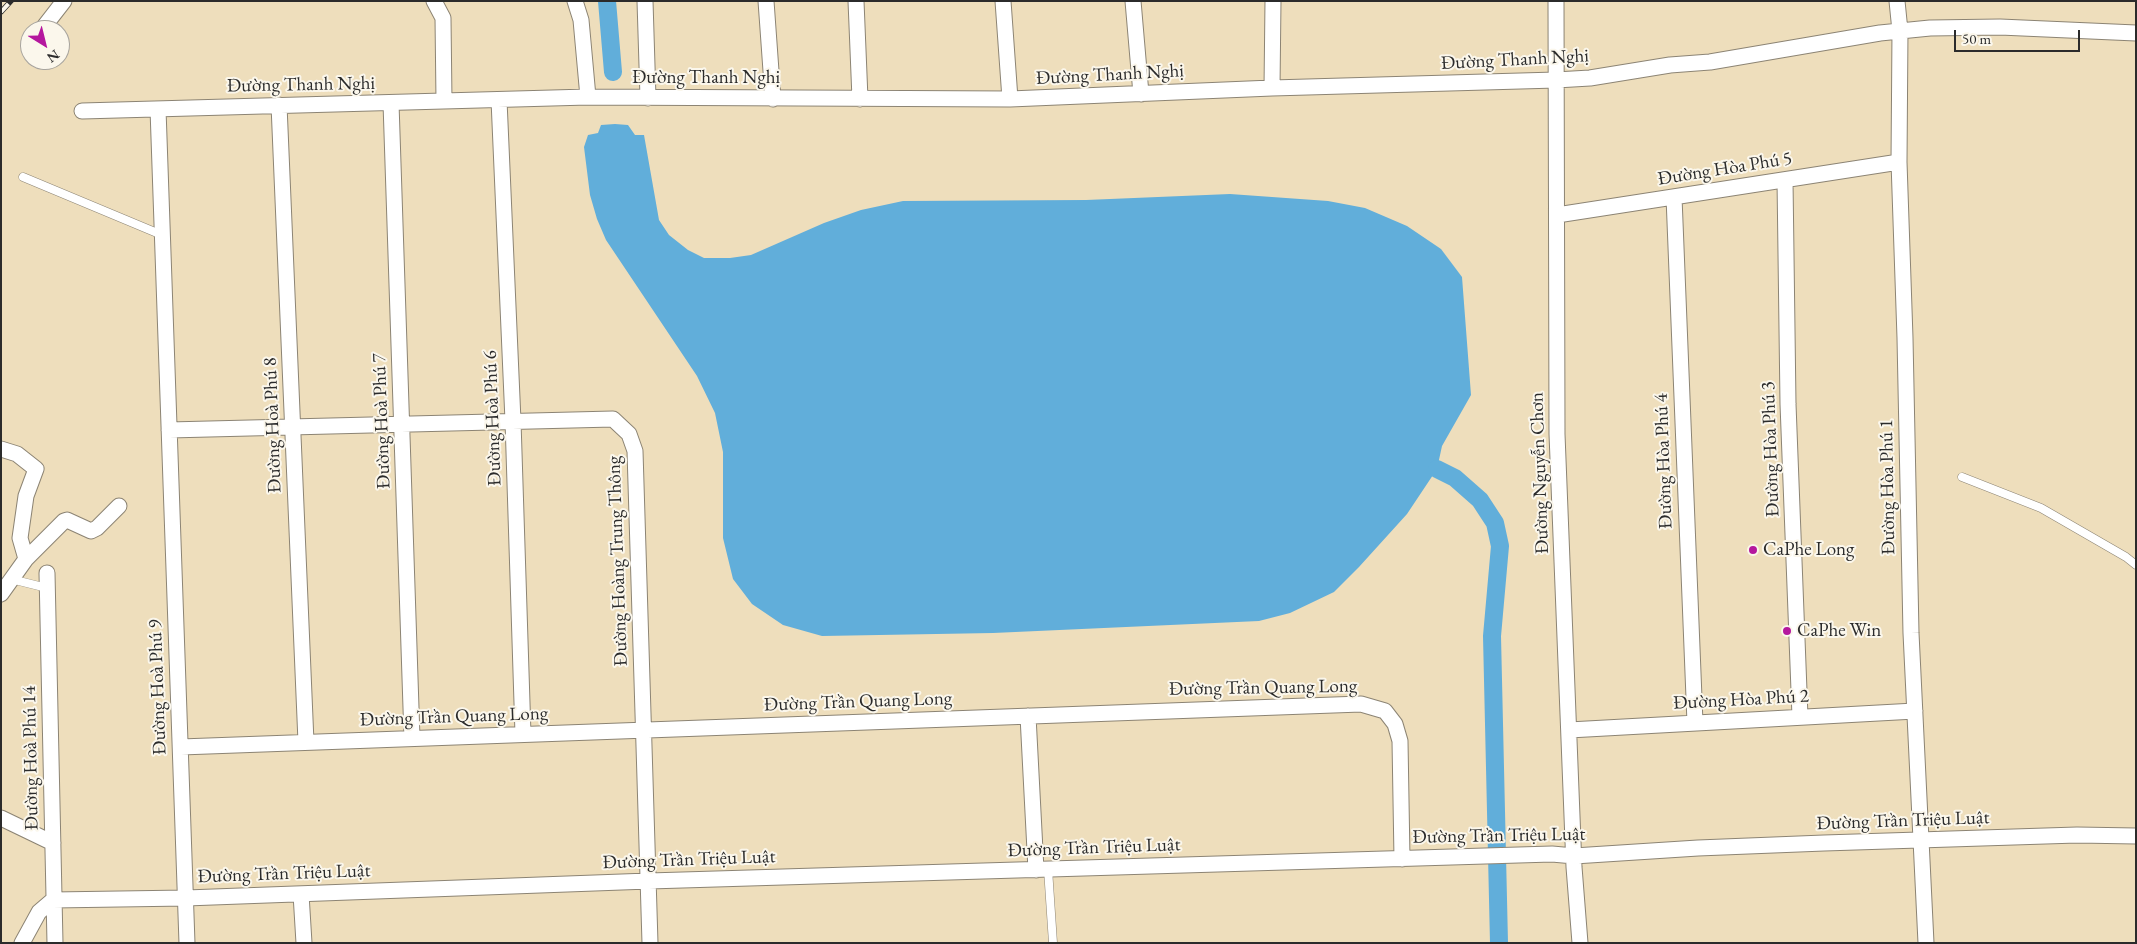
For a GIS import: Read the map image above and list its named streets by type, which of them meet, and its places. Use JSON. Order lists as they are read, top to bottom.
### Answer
{
  "streets": {
    "street": [
      "Đường Thanh Nghị",
      "Đường Hòa Phú 5",
      "Đường Hoà Phú 6",
      "Đường Hoà Phú 7",
      "Đường Hoà Phú 8",
      "Đường Hòa Phú 3",
      "Đường Hòa Phú 4",
      "Đường Nguyễn Chơn",
      "Đường Hòa Phú 1",
      "Đường Hoàng Trung Thông",
      "Đường Hoà Phú 9",
      "Đường Trần Quang Long",
      "Đường Hòa Phú 2",
      "Đường Hoà Phú 14",
      "Đường Trần Triệu Luật"
    ]
  },
  "crossings": [
    ["Đường Thanh Nghị", "Đường Hoà Phú 6"],
    ["Đường Thanh Nghị", "Đường Hoà Phú 7"],
    ["Đường Thanh Nghị", "Đường Hoà Phú 8"],
    ["Đường Thanh Nghị", "Đường Nguyễn Chơn"],
    ["Đường Thanh Nghị", "Đường Hòa Phú 1"],
    ["Đường Thanh Nghị", "Đường Hoà Phú 9"],
    ["Đường Hòa Phú 5", "Đường Hòa Phú 3"],
    ["Đường Hòa Phú 5", "Đường Hòa Phú 4"],
    ["Đường Hòa Phú 5", "Đường Nguyễn Chơn"],
    ["Đường Hòa Phú 5", "Đường Hòa Phú 1"],
    ["Đường Hoà Phú 6", "Đường Hoàng Trung Thông"],
    ["Đường Hoà Phú 6", "Đường Trần Quang Long"],
    ["Đường Hoà Phú 7", "Đường Hoàng Trung Thông"],
    ["Đường Hoà Phú 7", "Đường Trần Quang Long"],
    ["Đường Hoà Phú 8", "Đường Hoàng Trung Thông"],
    ["Đường Hoà Phú 8", "Đường Trần Quang Long"],
    ["Đường Hòa Phú 3", "Đường Hòa Phú 2"],
    ["Đường Hòa Phú 4", "Đường Hòa Phú 2"],
    ["Đường Nguyễn Chơn", "Đường Hòa Phú 2"],
    ["Đường Nguyễn Chơn", "Đường Trần Triệu Luật"],
    ["Đường Hòa Phú 1", "Đường Hòa Phú 2"],
    ["Đường Hòa Phú 1", "Đường Trần Triệu Luật"],
    ["Đường Hoàng Trung Thông", "Đường Hoà Phú 9"],
    ["Đường Hoàng Trung Thông", "Đường Trần Quang Long"],
    ["Đường Hoàng Trung Thông", "Đường Trần Triệu Luật"],
    ["Đường Hoà Phú 9", "Đường Trần Quang Long"],
    ["Đường Hoà Phú 9", "Đường Trần Triệu Luật"],
    ["Đường Trần Quang Long", "Đường Trần Triệu Luật"],
    ["Đường Hoà Phú 14", "Đường Trần Triệu Luật"]
  ],
  "places": ["CaPhe Long", "CaPhe Win"],
  "scale_bar": "50 m",
  "north": "bottom right"
}
